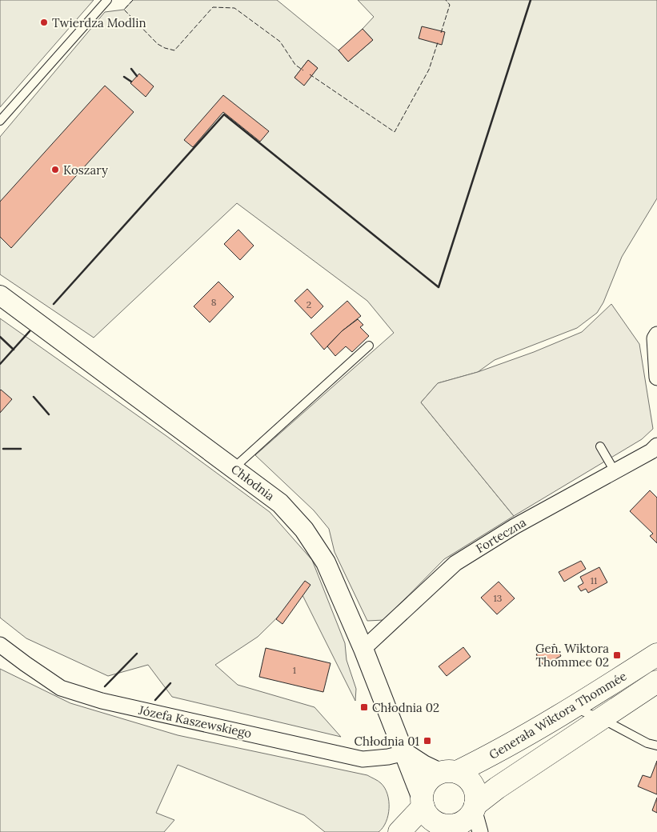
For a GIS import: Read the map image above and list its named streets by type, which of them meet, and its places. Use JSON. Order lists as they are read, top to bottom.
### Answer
{
  "streets": {
    "main road": ["Generała Wiktora Thommée"],
    "street": ["Chłodnia", "Forteczna", "Józefa Kaszewskiego"]
  },
  "crossings": [
    ["Chłodnia", "Forteczna"],
    ["Chłodnia", "Generała Wiktora Thommée"],
    ["Chłodnia", "Józefa Kaszewskiego"]
  ],
  "places": {
    "other": ["Twierdza Modlin", "Koszary"],
    "transit": ["Gen. Wiktora Thommee 02", "Chłodnia 02", "Chłodnia 01"]
  },
  "house_numbers": [
    "8",
    "2",
    "11",
    "13",
    "1"
  ]
}
